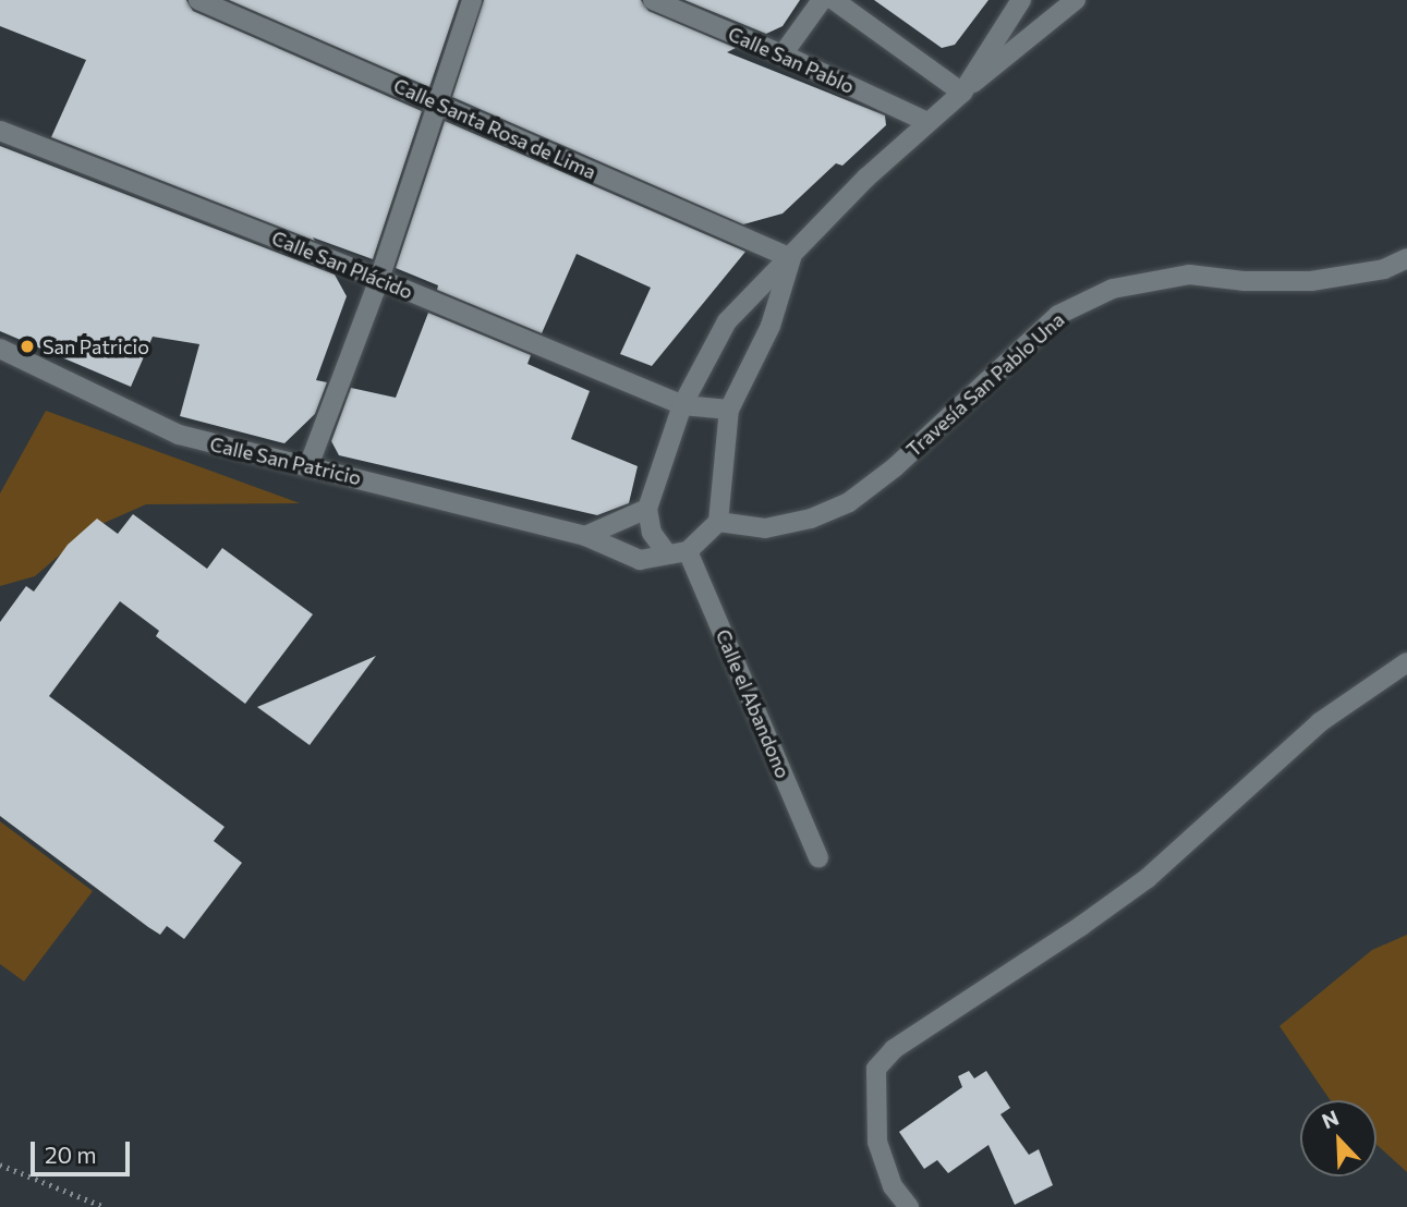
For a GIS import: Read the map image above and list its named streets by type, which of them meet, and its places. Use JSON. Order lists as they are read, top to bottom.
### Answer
{
  "streets": {
    "street": [
      "Calle San Pablo",
      "Calle Santa Rosa de Lima",
      "Calle San Plácido",
      "Travesía San Pablo Una",
      "Calle San Patricio",
      "Calle el Abandono"
    ]
  },
  "crossings": [
    ["Calle San Patricio", "Calle el Abandono"]
  ],
  "places": ["San Patricio"],
  "scale_bar": "20 m",
  "north": "top left"
}
